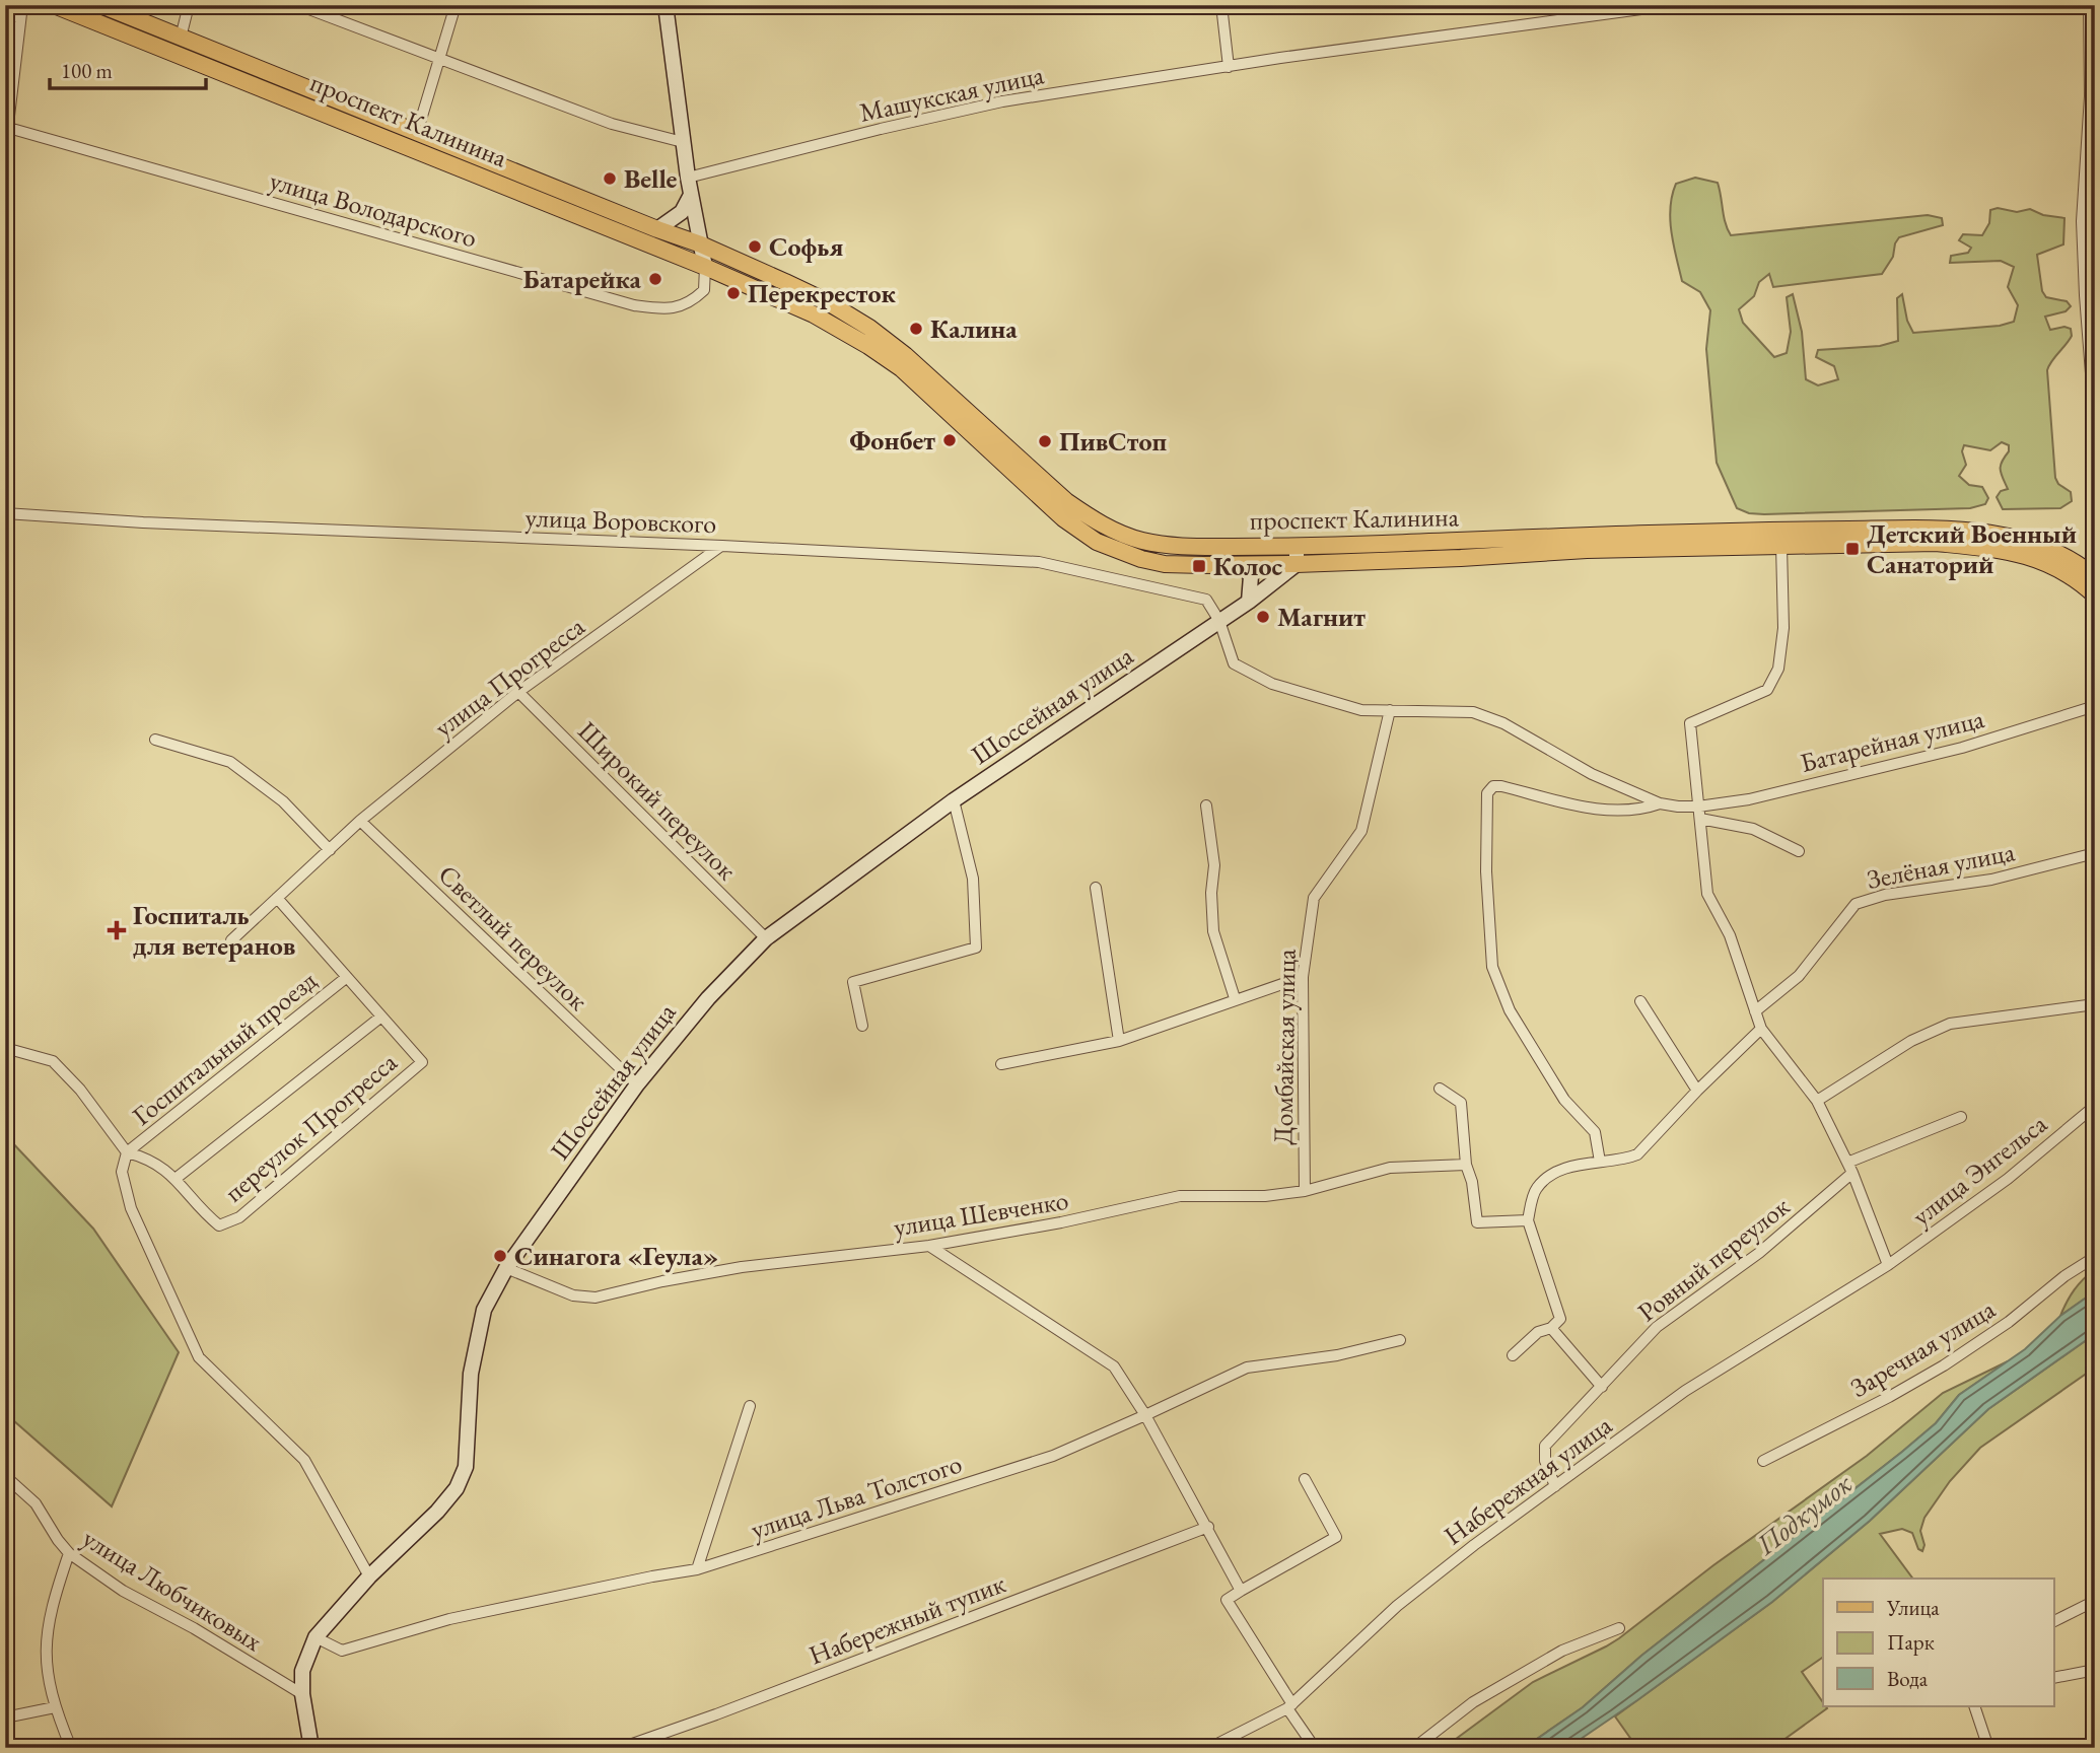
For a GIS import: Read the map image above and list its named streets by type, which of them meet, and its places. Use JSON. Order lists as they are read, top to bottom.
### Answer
{
  "streets": {
    "main road": ["проспект Калинина", "Шоссейная улица"],
    "street": [
      "Машукская улица",
      "улица Володарского",
      "улица Воровского",
      "улица Прогресса",
      "Батарейная улица",
      "Широкий переулок",
      "Зелёная улица",
      "Светлый переулок",
      "Домбайская улица",
      "Госпитальный проезд",
      "переулок Прогресса",
      "улица Энгельса",
      "улица Шевченко",
      "Ровный переулок",
      "Заречная улица",
      "Набережная улица",
      "улица Льва Толстого",
      "улица Любчиковых",
      "Набережный тупик"
    ]
  },
  "crossings": [
    ["проспект Калинина", "улица Володарского"],
    ["проспект Калинина", "Шоссейная улица"],
    ["улица Воровского", "улица Прогресса"],
    ["улица Воровского", "Шоссейная улица"],
    ["улица Прогресса", "Широкий переулок"],
    ["улица Прогресса", "Светлый переулок"],
    ["улица Прогресса", "переулок Прогресса"],
    ["Шоссейная улица", "Широкий переулок"],
    ["Шоссейная улица", "Светлый переулок"],
    ["Шоссейная улица", "улица Шевченко"],
    ["Шоссейная улица", "улица Льва Толстого"],
    ["Шоссейная улица", "улица Любчиковых"],
    ["Домбайская улица", "улица Шевченко"],
    ["Госпитальный проезд", "переулок Прогресса"],
    ["улица Энгельса", "Набережная улица"],
    ["Ровный переулок", "Набережная улица"]
  ],
  "water": ["Подкумок"],
  "places": {
    "other": [
      "Belle",
      "Софья",
      "Батарейка",
      "Перекресток",
      "Калина",
      "Фонбет",
      "ПивСтоп",
      "Магнит",
      "Синагога «Геула»"
    ],
    "transit": ["Детский Военный Санаторий", "Колос"],
    "health": ["Госпиталь для ветеранов"]
  },
  "legend": ["Улица", "Парк", "Вода"],
  "scale_bar": "100 m"
}
